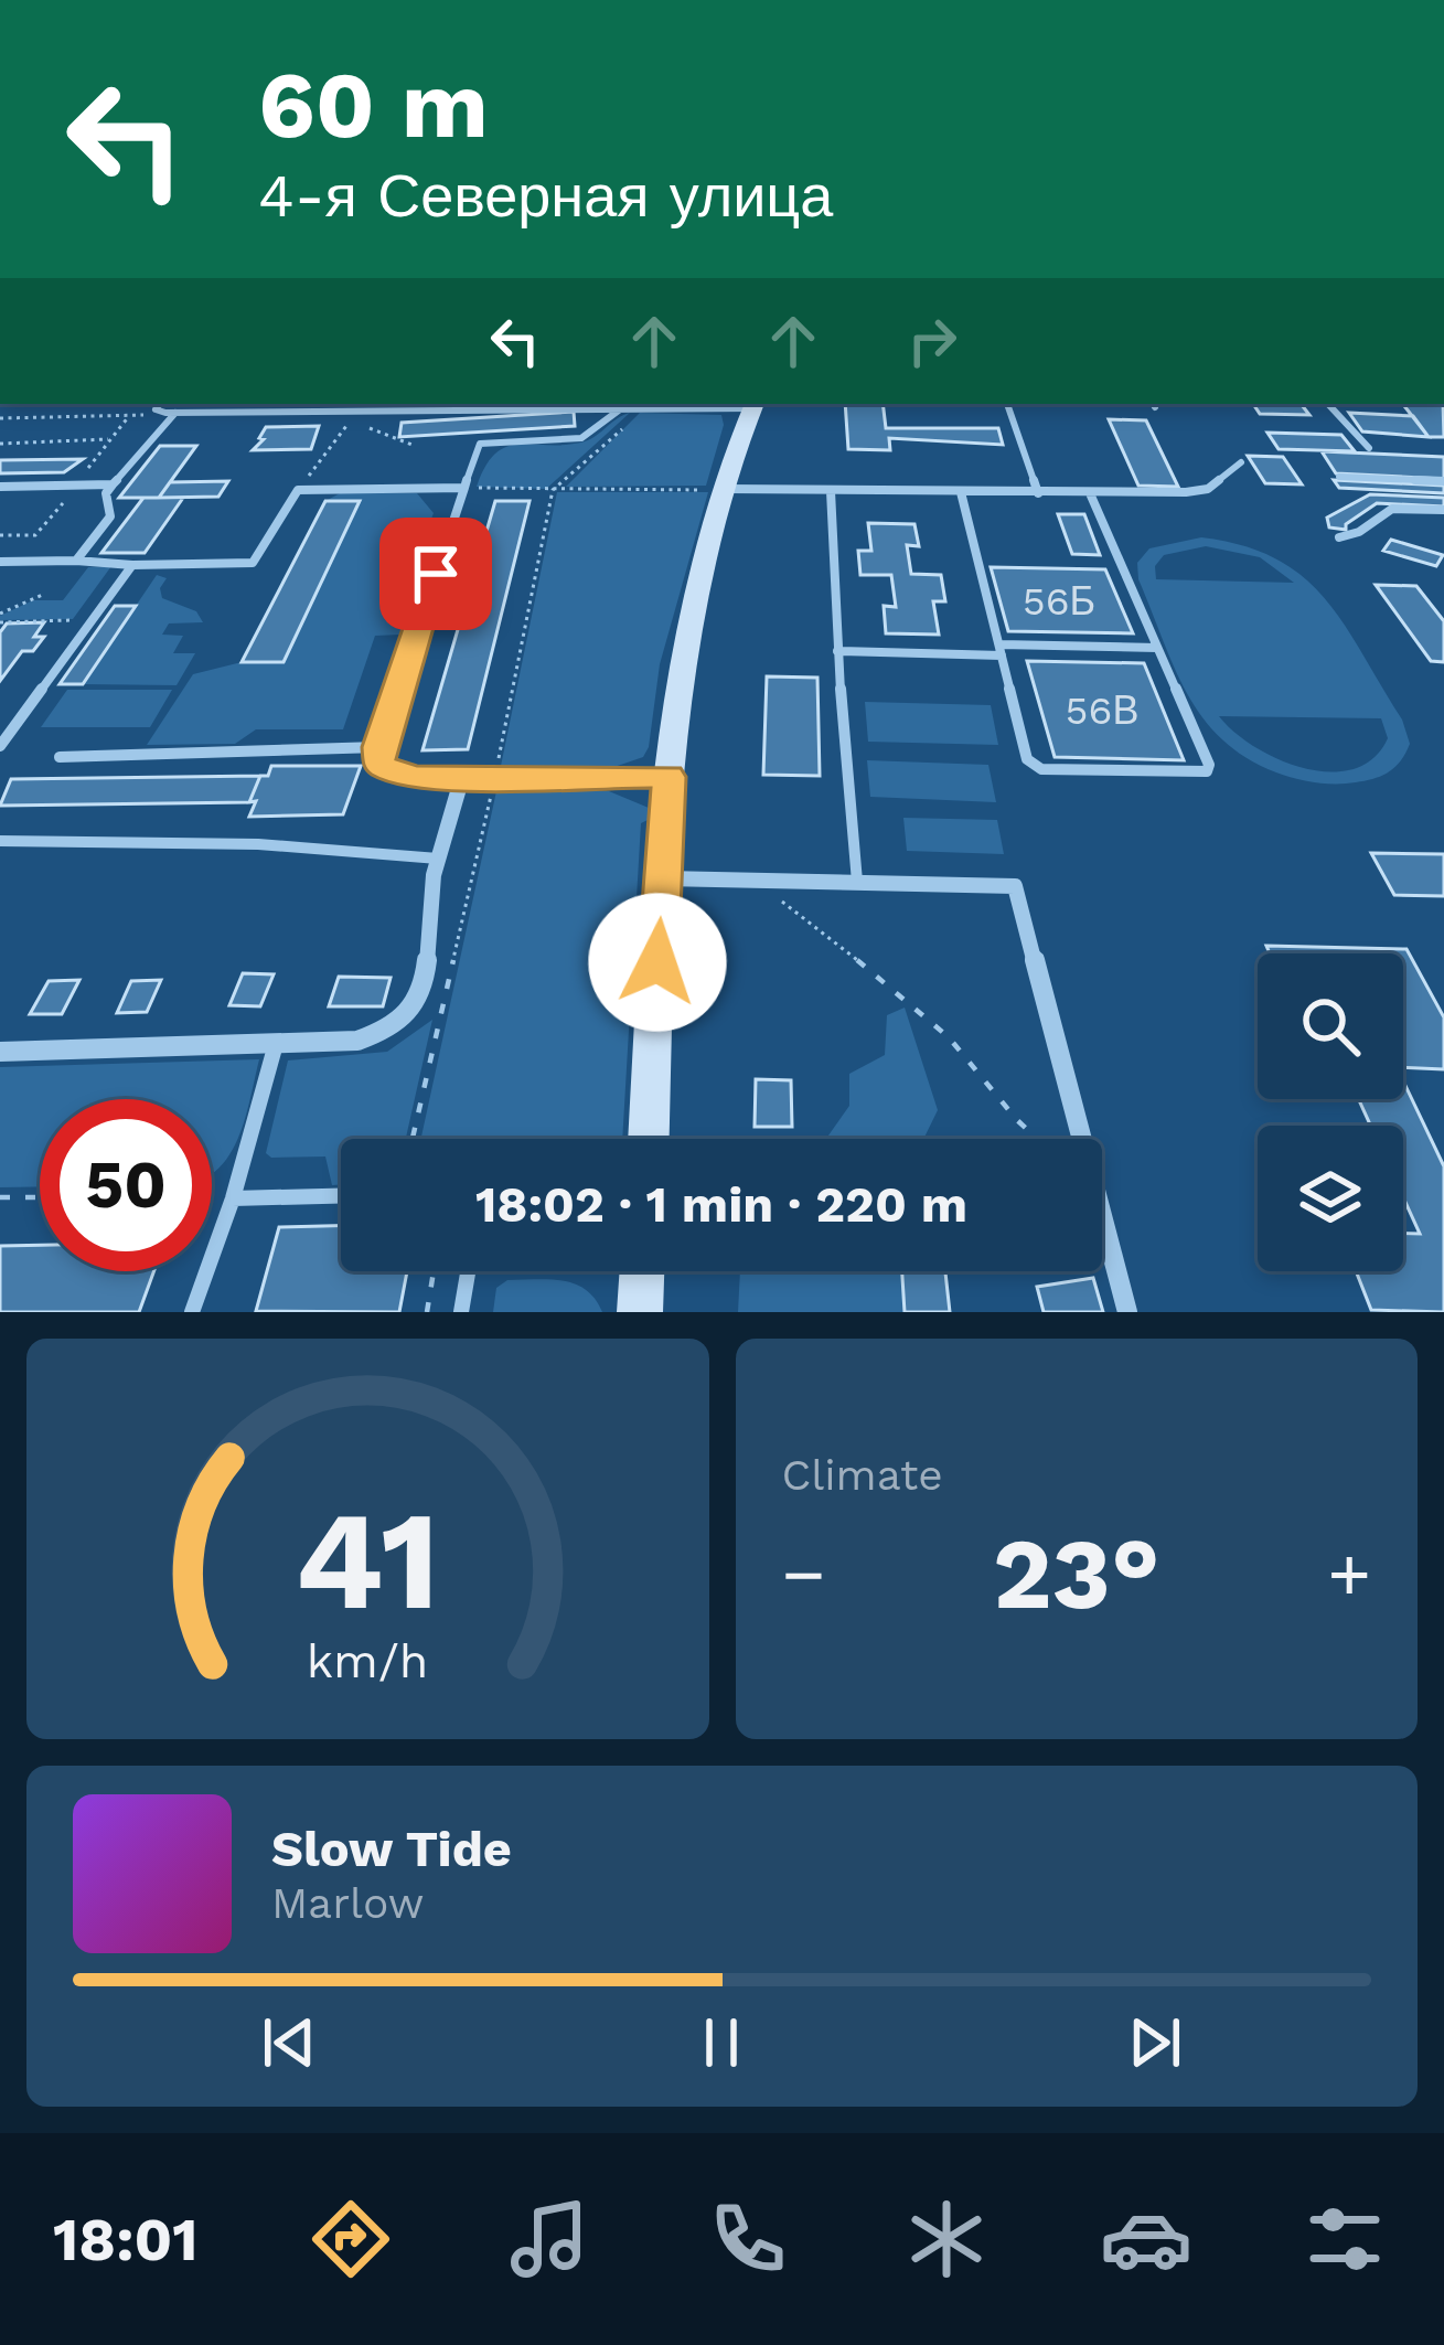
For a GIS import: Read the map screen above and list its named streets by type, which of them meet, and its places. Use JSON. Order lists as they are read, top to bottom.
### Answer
{
  "house_numbers": ["56Б", "56В"],
  "page": {
    "turn": ["60 m", "4-я Северная улица"],
    "limit": "50",
    "trip": "18:02 · 1 min · 220 m",
    "tile": "Climate",
    "heat": ["−", "23°", "+"],
    "song": ["Slow Tide", "Marlow"],
    "tabs": "18:01",
    "gauge": ["41", "km/h"]
  }
}
